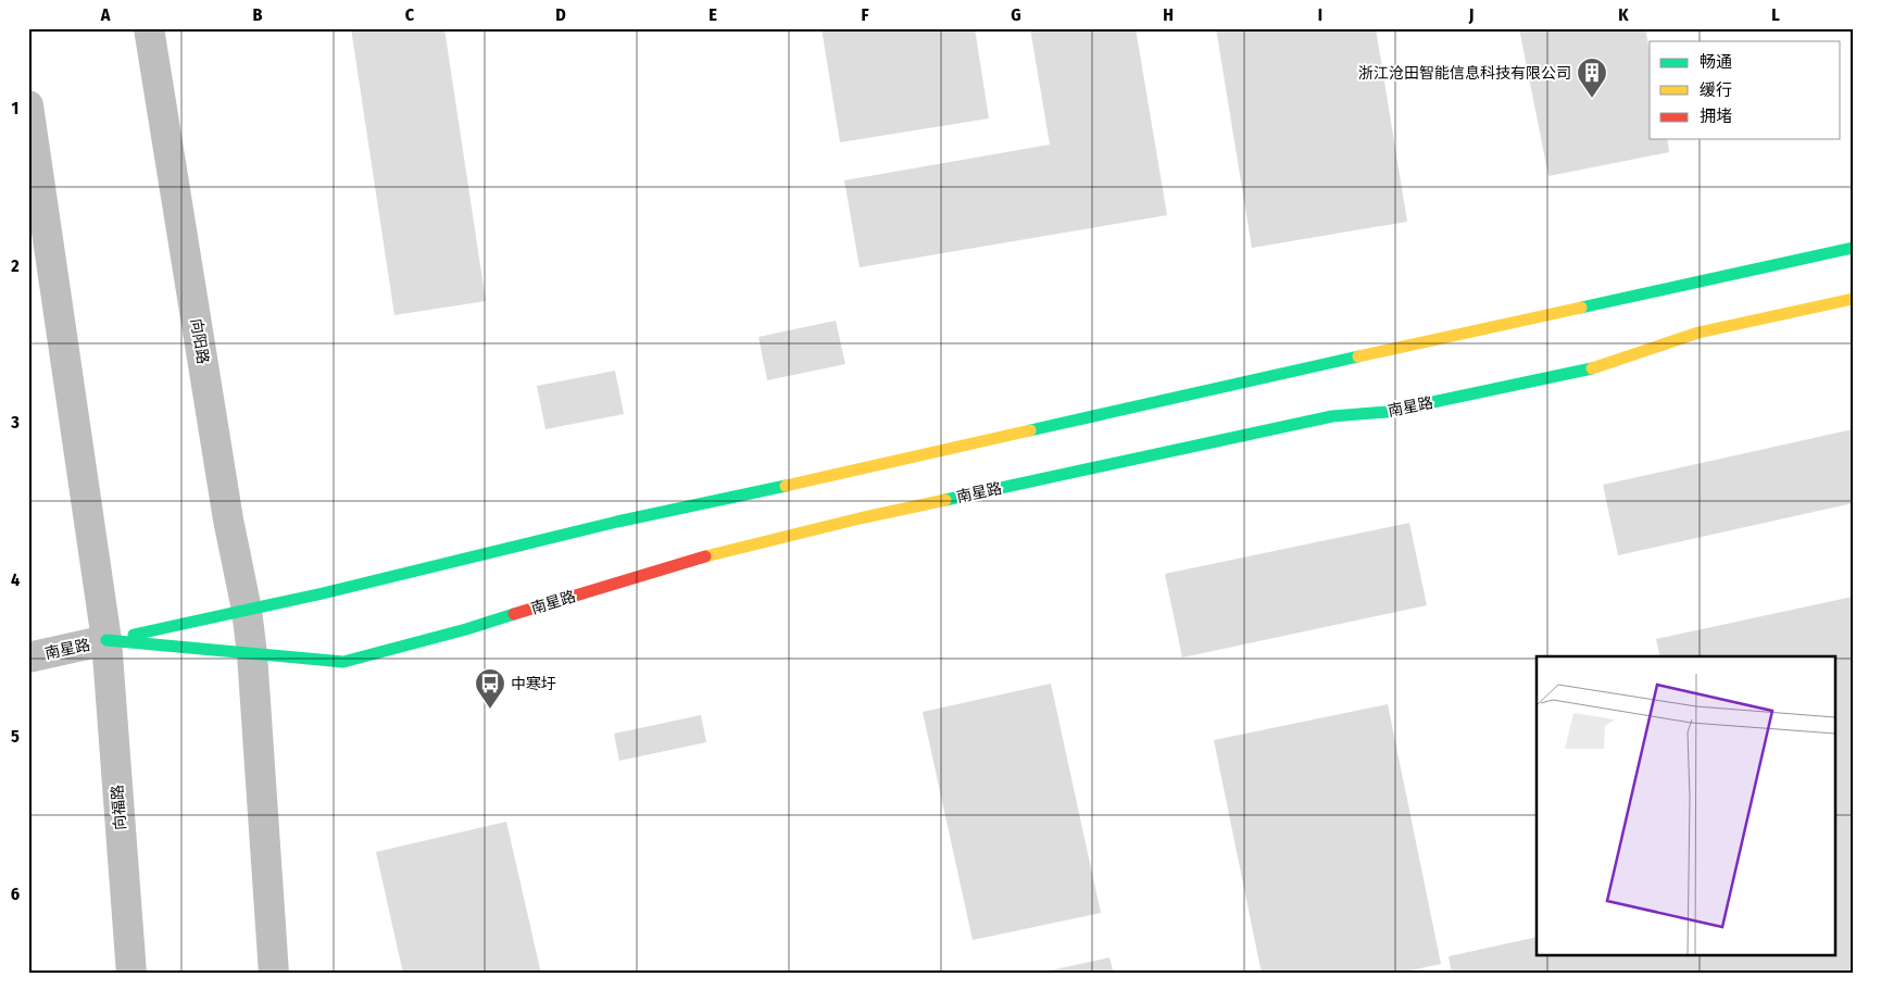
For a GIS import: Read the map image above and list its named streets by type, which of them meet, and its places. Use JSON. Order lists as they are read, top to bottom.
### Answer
{
  "streets": {
    "street": ["向阳路", "南星路", "向福路"]
  },
  "crossings": [
    ["向阳路", "南星路"],
    ["南星路", "向福路"]
  ],
  "places": {
    "building": ["浙江沧田智能信息科技有限公司"],
    "bus stop": ["中寒圩"]
  },
  "legend": ["畅通", "缓行", "拥堵"],
  "grid": {
    "columns": [
      "A",
      "B",
      "C",
      "D",
      "E",
      "F",
      "G",
      "H",
      "I",
      "J",
      "K",
      "L"
    ],
    "rows": [
      "1",
      "2",
      "3",
      "4",
      "5",
      "6"
    ]
  }
}
